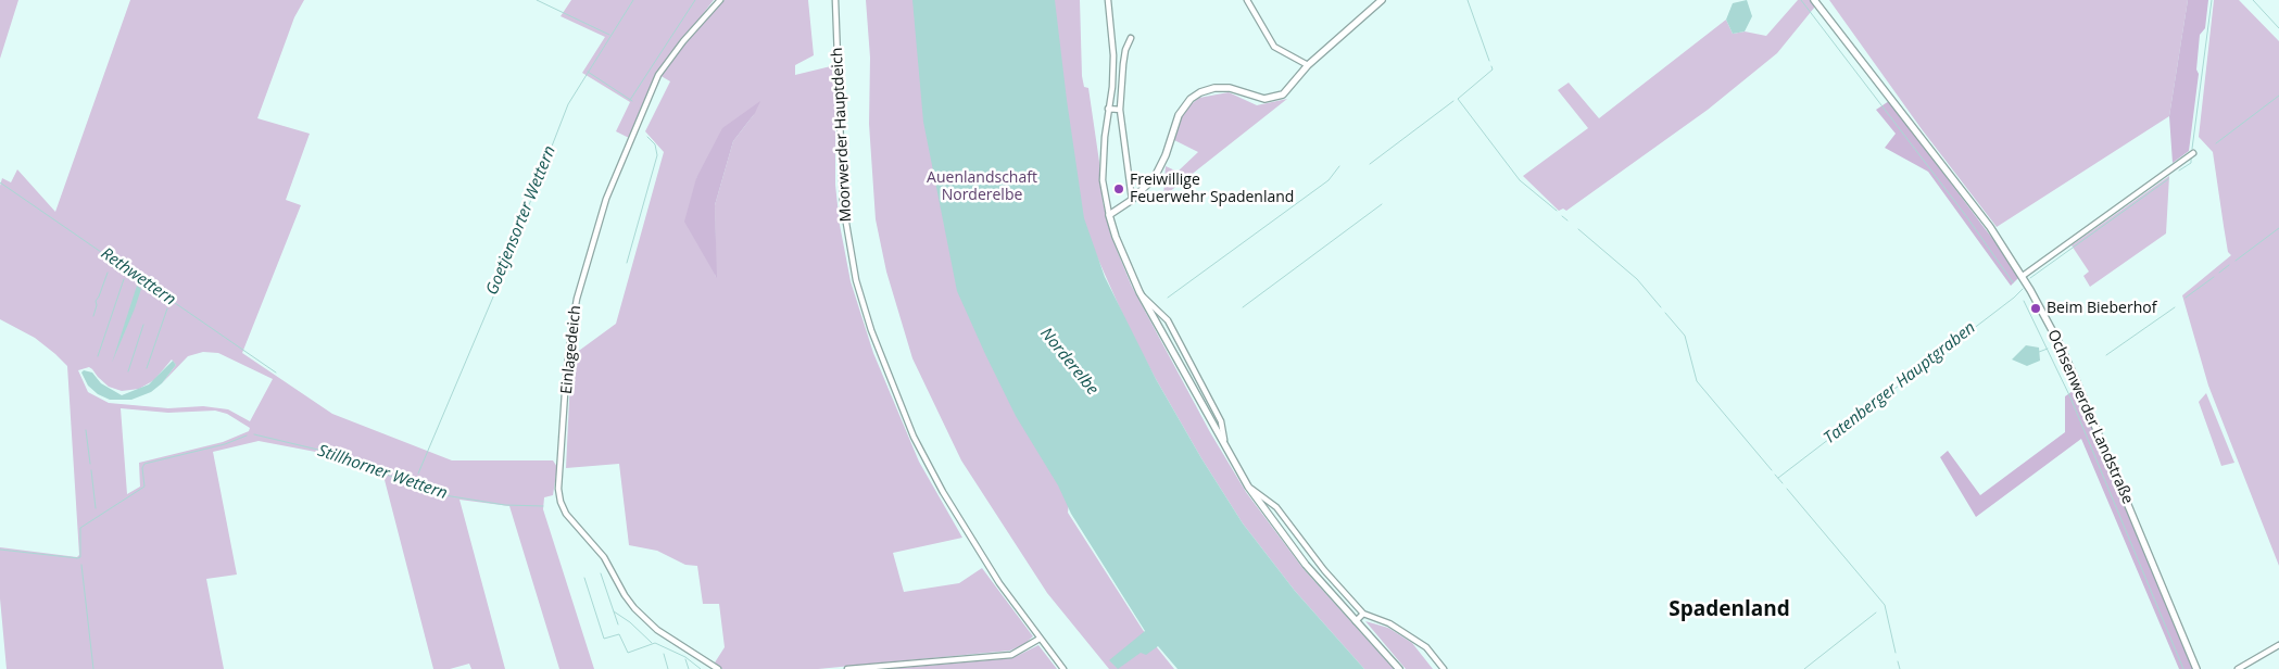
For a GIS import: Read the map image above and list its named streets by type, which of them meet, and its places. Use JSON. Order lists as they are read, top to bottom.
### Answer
{
  "streets": {
    "street": ["Moorwerder Hauptdeich", "Einlagedeich", "Ochsenwerder Landstraße"]
  },
  "districts": ["Spadenland"],
  "water": [
    "Goetjensorter Wettern",
    "Rethwettern",
    "Norderelbe",
    "Tatenberger Hauptgraben",
    "Stillhorner Wettern"
  ],
  "parks": ["Auenlandschaft Norderelbe"],
  "places": ["Freiwillige Feuerwehr Spadenland", "Beim Bieberhof"]
}
